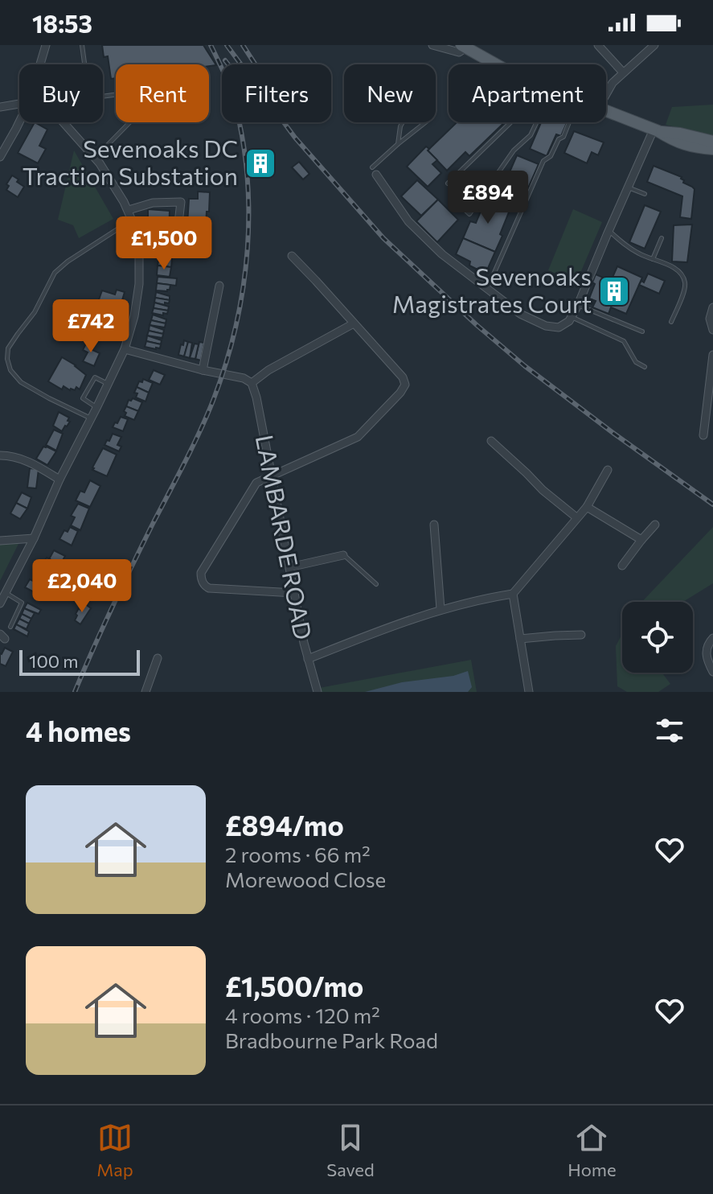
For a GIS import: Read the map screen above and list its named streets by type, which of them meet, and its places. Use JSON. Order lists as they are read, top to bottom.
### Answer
{
  "streets": {
    "street": ["LAMBARDE ROAD"]
  },
  "places": {
    "building": ["Sevenoaks DC Traction Substation", "Sevenoaks Magistrates Court"]
  },
  "scale_bar": "100 m",
  "page": {
    "status": "18:53",
    "chip": [
      "Buy",
      "Rent",
      "Filters",
      "New",
      "Apartment"
    ],
    "price": [
      "£894",
      "£1,500",
      "£742",
      "£2,040"
    ],
    "scale": "100 m",
    "heading": "4 homes",
    "list": [
      {
        "name": "£894/mo",
        "note": "2 rooms · 66 m² · Morewood Close"
      },
      {
        "name": "£1,500/mo",
        "note": "4 rooms · 120 m² · Bradbourne Park Road"
      }
    ],
    "tabs": ["Map", "Saved", "Home"]
  }
}
